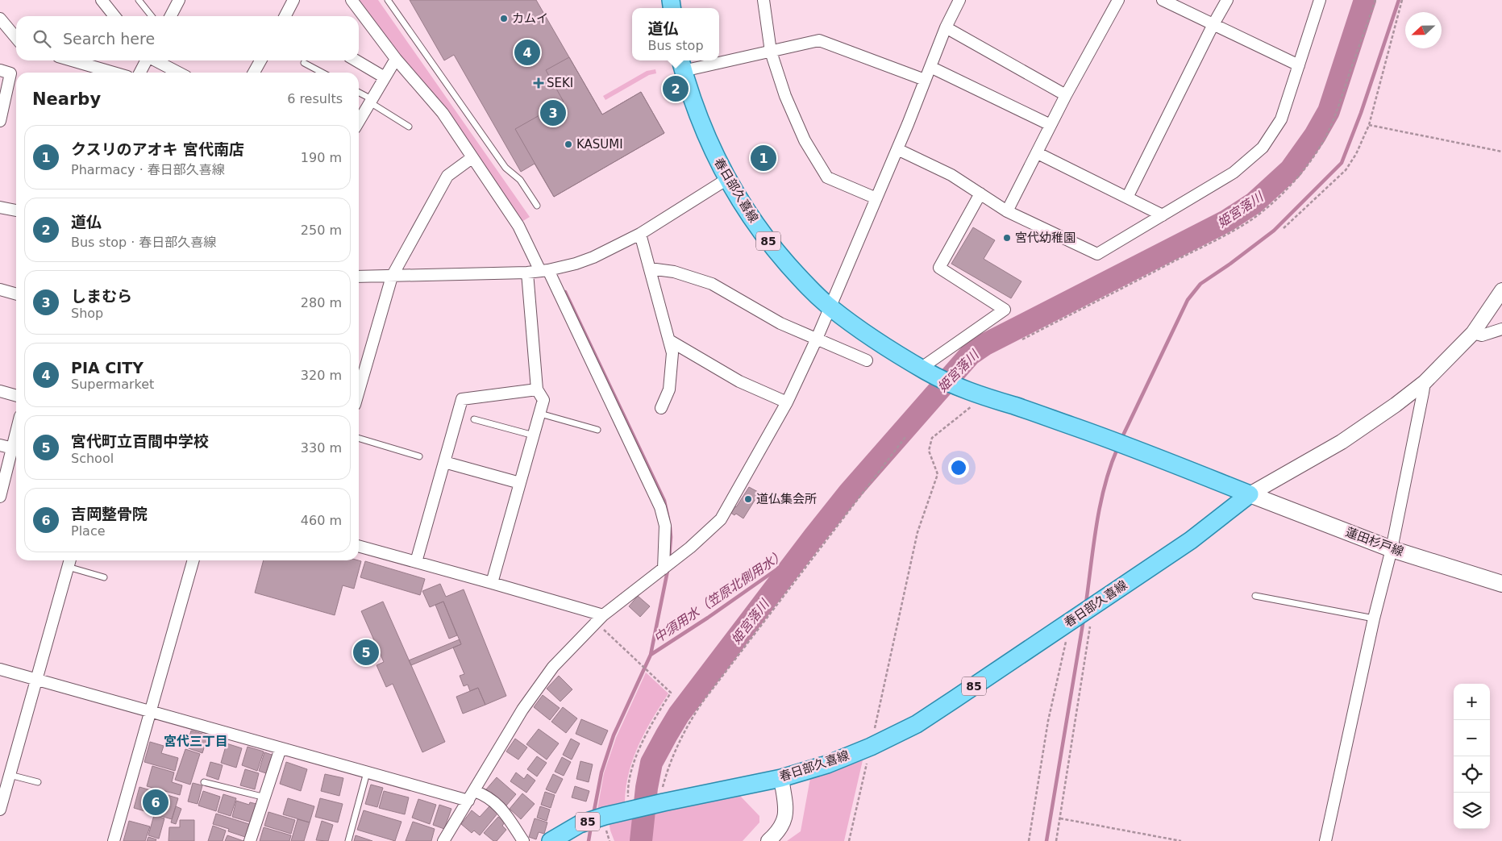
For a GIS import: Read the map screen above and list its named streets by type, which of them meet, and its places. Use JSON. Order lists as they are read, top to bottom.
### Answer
{
  "streets": {
    "main road": ["春日部久喜線", "85", "蓮田杉戸線"]
  },
  "crossings": [
    ["春日部久喜線", "85"],
    ["春日部久喜線", "蓮田杉戸線"],
    ["85", "蓮田杉戸線"]
  ],
  "districts": ["宮代三丁目"],
  "water": ["姫宮落川", "中須用水（笠原北側用水）"],
  "places": {
    "other": [
      "カムイ",
      "KASUMI",
      "宮代幼稚園",
      "道仏集会所"
    ],
    "health": ["SEKI"]
  },
  "north": "left",
  "page": {
    "popup": ["道仏", "Bus stop"],
    "search": "Search here",
    "pins": [
      "4",
      "2",
      "3",
      "1",
      "5",
      "6"
    ],
    "heading": ["Nearby", "6 results"],
    "list": [
      {
        "mark": "1",
        "name": "クスリのアオキ 宮代南店",
        "note": "Pharmacy · 春日部久喜線",
        "value": "190 m"
      },
      {
        "mark": "2",
        "name": "道仏",
        "note": "Bus stop · 春日部久喜線",
        "value": "250 m"
      },
      {
        "mark": "3",
        "name": "しまむら",
        "note": "Shop",
        "value": "280 m"
      },
      {
        "mark": "4",
        "name": "PIA CITY",
        "note": "Supermarket",
        "value": "320 m"
      },
      {
        "mark": "5",
        "name": "宮代町立百間中学校",
        "note": "School",
        "value": "330 m"
      },
      {
        "mark": "6",
        "name": "吉岡整骨院",
        "note": "Place",
        "value": "460 m"
      }
    ],
    "map_buttons": ["+", "−"]
  }
}
